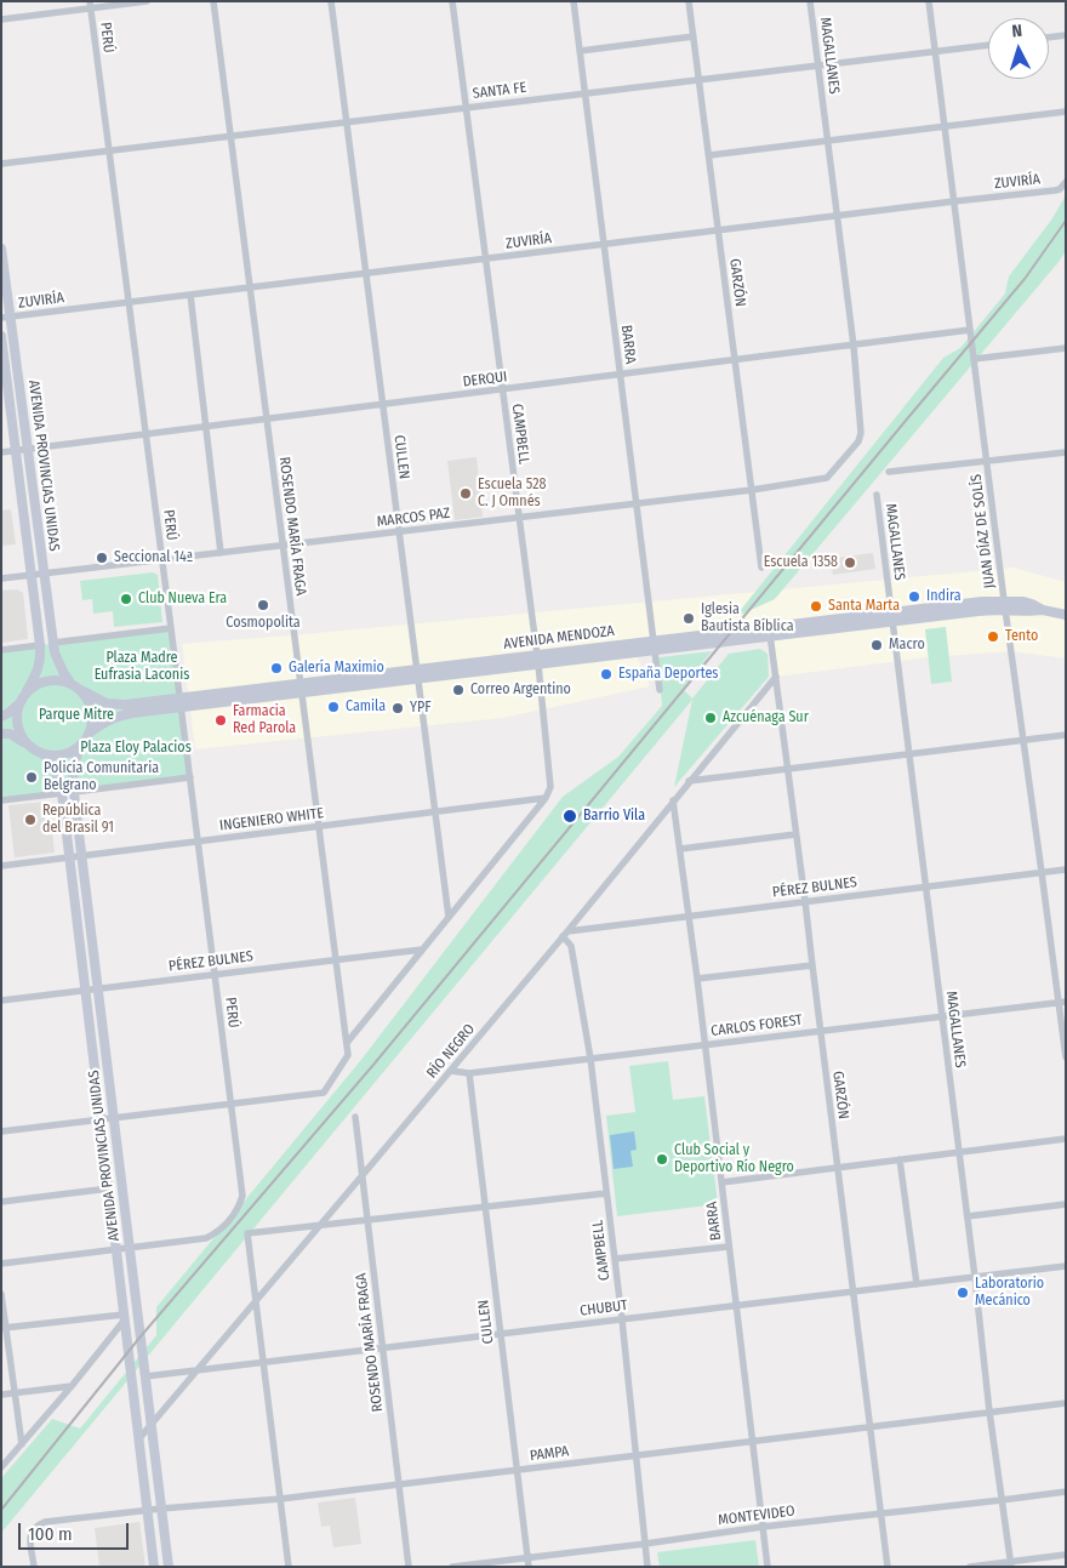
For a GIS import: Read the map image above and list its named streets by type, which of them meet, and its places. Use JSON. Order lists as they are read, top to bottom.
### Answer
{
  "streets": {
    "main road": ["AVENIDA PROVINCIAS UNIDAS", "AVENIDA MENDOZA"],
    "street": [
      "PERÚ",
      "MAGALLANES",
      "SANTA FE",
      "ZUVIRÍA",
      "GARZÓN",
      "BARRA",
      "DERQUI",
      "CAMPBELL",
      "CULLEN",
      "MARCOS PAZ",
      "ROSENDO MARÍA FRAGA",
      "JUAN DÍAZ DE SOLÍS",
      "INGENIERO WHITE",
      "PÉREZ BULNES",
      "CARLOS FOREST",
      "RÍO NEGRO",
      "CHUBUT",
      "PAMPA",
      "MONTEVIDEO"
    ]
  },
  "crossings": [
    ["PERÚ", "SANTA FE"],
    ["PERÚ", "ZUVIRÍA"],
    ["PERÚ", "DERQUI"],
    ["PERÚ", "AVENIDA PROVINCIAS UNIDAS"],
    ["PERÚ", "MARCOS PAZ"],
    ["PERÚ", "ROSENDO MARÍA FRAGA"],
    ["PERÚ", "AVENIDA MENDOZA"],
    ["PERÚ", "INGENIERO WHITE"],
    ["PERÚ", "PÉREZ BULNES"],
    ["MAGALLANES", "SANTA FE"],
    ["MAGALLANES", "ZUVIRÍA"],
    ["MAGALLANES", "DERQUI"],
    ["MAGALLANES", "MARCOS PAZ"],
    ["MAGALLANES", "AVENIDA MENDOZA"],
    ["MAGALLANES", "PÉREZ BULNES"],
    ["MAGALLANES", "CARLOS FOREST"],
    ["MAGALLANES", "CHUBUT"],
    ["MAGALLANES", "PAMPA"],
    ["MAGALLANES", "MONTEVIDEO"],
    ["SANTA FE", "GARZÓN"],
    ["SANTA FE", "BARRA"],
    ["SANTA FE", "CAMPBELL"],
    ["SANTA FE", "CULLEN"],
    ["SANTA FE", "ROSENDO MARÍA FRAGA"],
    ["SANTA FE", "JUAN DÍAZ DE SOLÍS"],
    ["ZUVIRÍA", "GARZÓN"],
    ["ZUVIRÍA", "BARRA"],
    ["ZUVIRÍA", "CAMPBELL"],
    ["ZUVIRÍA", "CULLEN"],
    ["ZUVIRÍA", "AVENIDA PROVINCIAS UNIDAS"],
    ["ZUVIRÍA", "ROSENDO MARÍA FRAGA"],
    ["ZUVIRÍA", "JUAN DÍAZ DE SOLÍS"],
    ["GARZÓN", "DERQUI"],
    ["GARZÓN", "MARCOS PAZ"],
    ["GARZÓN", "AVENIDA MENDOZA"],
    ["GARZÓN", "PÉREZ BULNES"],
    ["GARZÓN", "CARLOS FOREST"],
    ["GARZÓN", "RÍO NEGRO"],
    ["GARZÓN", "CHUBUT"],
    ["GARZÓN", "PAMPA"],
    ["GARZÓN", "MONTEVIDEO"],
    ["BARRA", "DERQUI"],
    ["BARRA", "MARCOS PAZ"],
    ["BARRA", "AVENIDA MENDOZA"],
    ["BARRA", "PÉREZ BULNES"],
    ["BARRA", "CARLOS FOREST"],
    ["BARRA", "RÍO NEGRO"],
    ["BARRA", "CHUBUT"],
    ["BARRA", "PAMPA"],
    ["BARRA", "MONTEVIDEO"],
    ["DERQUI", "CAMPBELL"],
    ["DERQUI", "CULLEN"],
    ["DERQUI", "AVENIDA PROVINCIAS UNIDAS"],
    ["DERQUI", "ROSENDO MARÍA FRAGA"],
    ["DERQUI", "JUAN DÍAZ DE SOLÍS"],
    ["CAMPBELL", "MARCOS PAZ"],
    ["CAMPBELL", "AVENIDA MENDOZA"],
    ["CAMPBELL", "INGENIERO WHITE"],
    ["CAMPBELL", "PÉREZ BULNES"],
    ["CAMPBELL", "CARLOS FOREST"],
    ["CAMPBELL", "RÍO NEGRO"],
    ["CAMPBELL", "CHUBUT"],
    ["CAMPBELL", "PAMPA"],
    ["CAMPBELL", "MONTEVIDEO"],
    ["CULLEN", "MARCOS PAZ"],
    ["CULLEN", "AVENIDA MENDOZA"],
    ["CULLEN", "INGENIERO WHITE"],
    ["CULLEN", "CARLOS FOREST"],
    ["CULLEN", "CHUBUT"],
    ["CULLEN", "PAMPA"],
    ["CULLEN", "MONTEVIDEO"],
    ["AVENIDA PROVINCIAS UNIDAS", "MARCOS PAZ"],
    ["AVENIDA PROVINCIAS UNIDAS", "AVENIDA MENDOZA"],
    ["AVENIDA PROVINCIAS UNIDAS", "INGENIERO WHITE"],
    ["AVENIDA PROVINCIAS UNIDAS", "PÉREZ BULNES"],
    ["AVENIDA PROVINCIAS UNIDAS", "RÍO NEGRO"],
    ["AVENIDA PROVINCIAS UNIDAS", "CHUBUT"],
    ["AVENIDA PROVINCIAS UNIDAS", "PAMPA"],
    ["MARCOS PAZ", "ROSENDO MARÍA FRAGA"],
    ["ROSENDO MARÍA FRAGA", "AVENIDA MENDOZA"],
    ["ROSENDO MARÍA FRAGA", "INGENIERO WHITE"],
    ["ROSENDO MARÍA FRAGA", "PÉREZ BULNES"],
    ["ROSENDO MARÍA FRAGA", "RÍO NEGRO"],
    ["ROSENDO MARÍA FRAGA", "CHUBUT"],
    ["ROSENDO MARÍA FRAGA", "PAMPA"],
    ["JUAN DÍAZ DE SOLÍS", "AVENIDA MENDOZA"],
    ["JUAN DÍAZ DE SOLÍS", "PÉREZ BULNES"],
    ["JUAN DÍAZ DE SOLÍS", "CARLOS FOREST"],
    ["PÉREZ BULNES", "RÍO NEGRO"],
    ["CARLOS FOREST", "RÍO NEGRO"],
    ["RÍO NEGRO", "CHUBUT"]
  ],
  "parks": ["Plaza Madre Eufrasia Laconis", "Parque Mitre", "Plaza Eloy Palacios"],
  "places": [
    "Escuela 528 C. J Omnés",
    "Seccional 14ª",
    "Escuela 1358",
    "Indira",
    "Club Nueva Era",
    "Cosmopolita",
    "Santa Marta",
    "Iglesia Bautista Bíblica",
    "Tento",
    "Macro",
    "Galería Maximio",
    "España Deportes",
    "Correo Argentino",
    "Camila",
    "YPF",
    "Azcuénaga Sur",
    "Farmacia Red Parola",
    "Policía Comunitaria Belgrano",
    "Barrio Vila",
    "República del Brasil 91",
    "Club Social y Deportivo Río Negro",
    "Laboratorio Mecánico"
  ],
  "scale_bar": "100 m",
  "north": "top"
}
